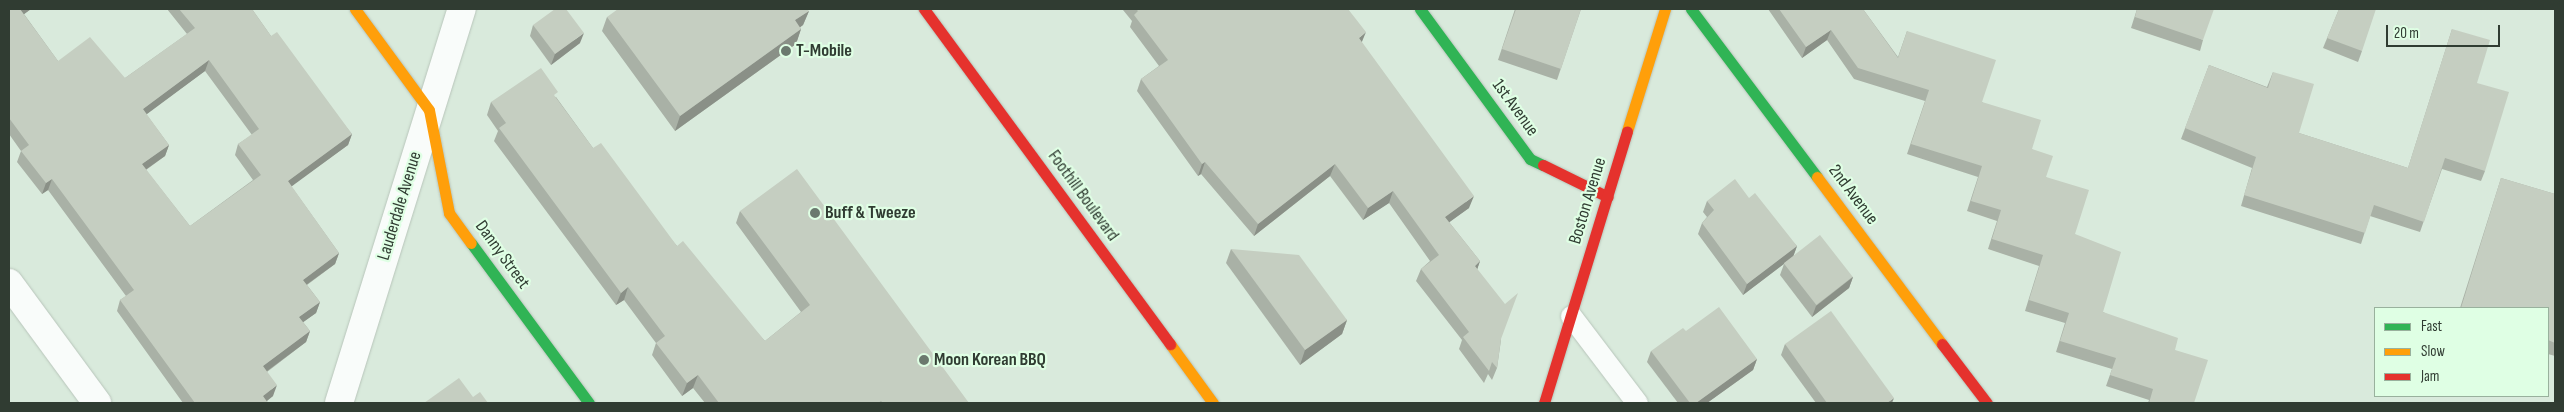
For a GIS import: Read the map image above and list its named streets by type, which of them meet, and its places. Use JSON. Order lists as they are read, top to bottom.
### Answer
{
  "streets": {
    "street": [
      "1st Avenue",
      "2nd Avenue",
      "Foothill Boulevard",
      "Boston Avenue",
      "Lauderdale Avenue",
      "Danny Street"
    ]
  },
  "crossings": [
    ["1st Avenue", "Boston Avenue"],
    ["Lauderdale Avenue", "Danny Street"]
  ],
  "places": ["T-Mobile", "Buff & Tweeze", "Moon Korean BBQ"],
  "legend": ["Fast", "Slow", "Jam"],
  "scale_bar": "20 m"
}
